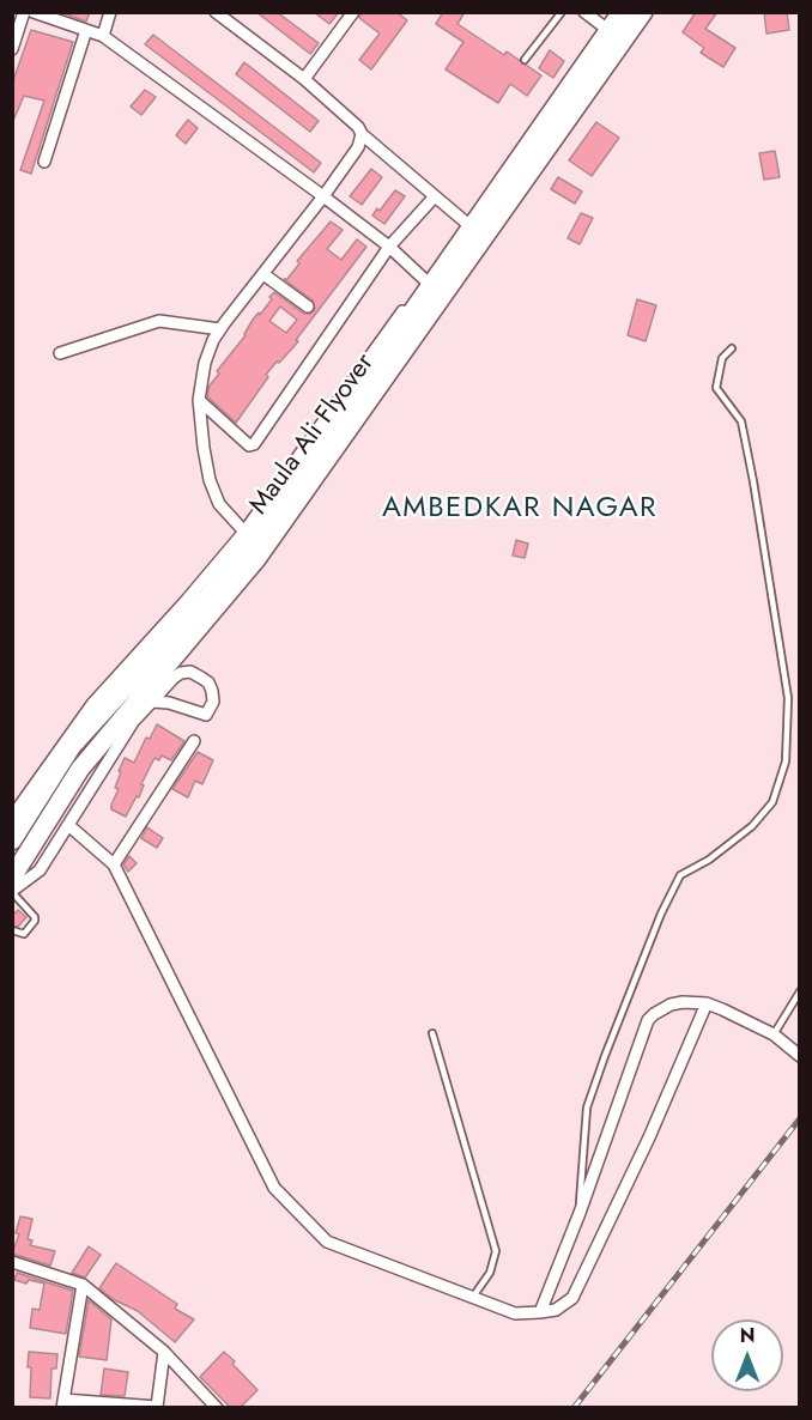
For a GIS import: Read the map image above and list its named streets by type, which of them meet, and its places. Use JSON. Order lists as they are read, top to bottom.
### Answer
{
  "streets": {
    "main road": ["Maula Ali Flyover"]
  },
  "districts": ["AMBEDKAR NAGAR"],
  "north": "top"
}
